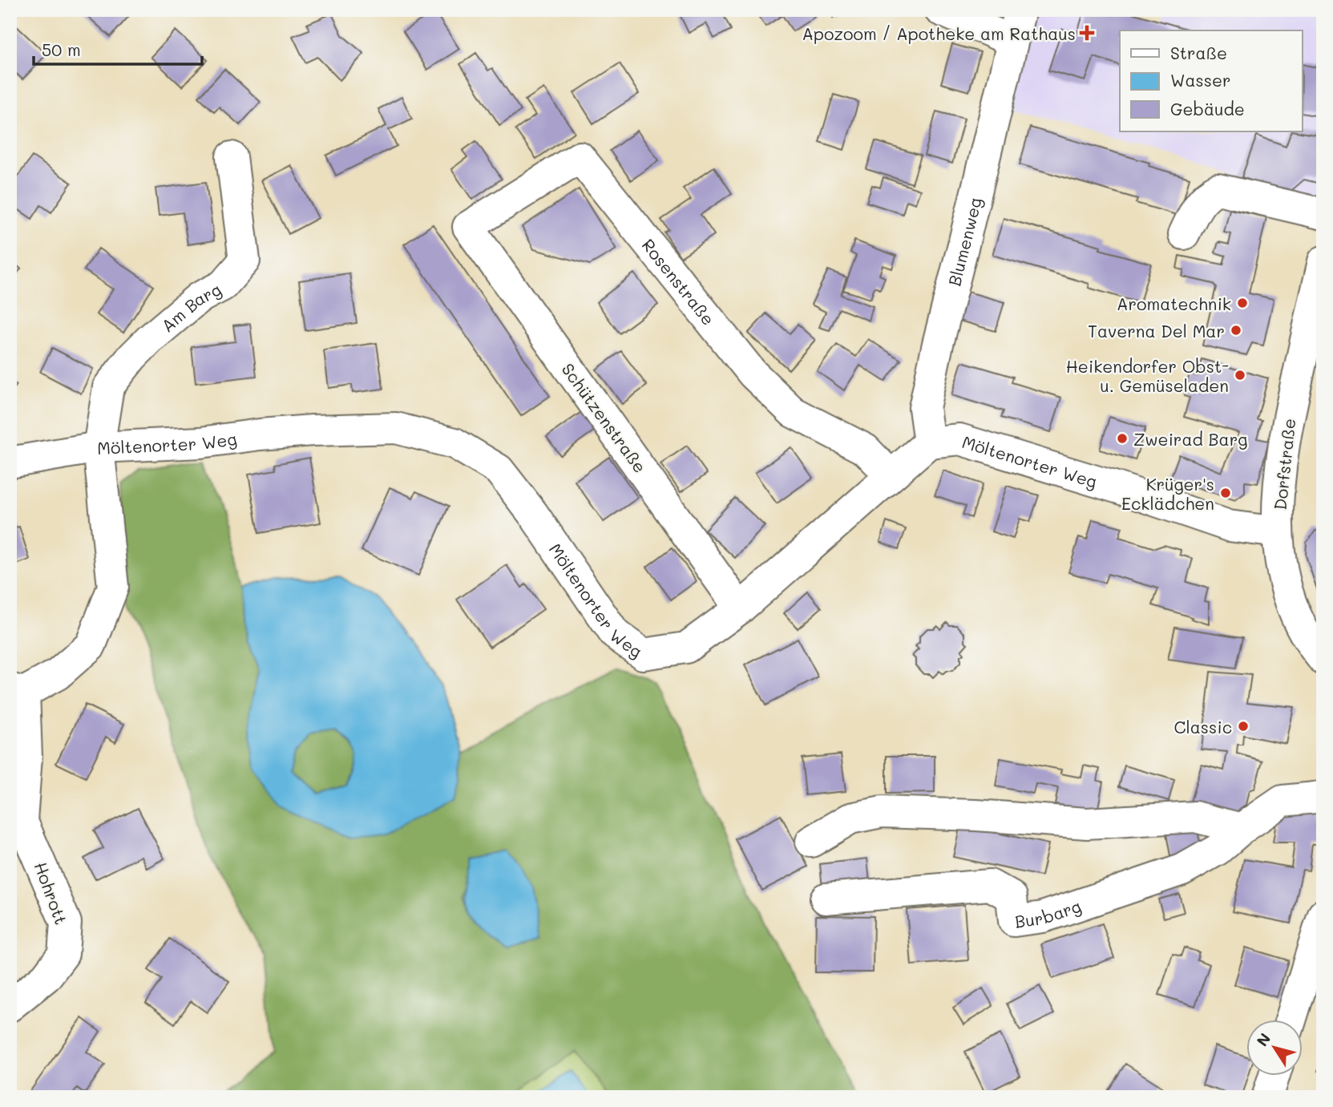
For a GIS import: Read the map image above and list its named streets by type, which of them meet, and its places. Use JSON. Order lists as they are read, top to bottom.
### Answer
{
  "streets": {
    "street": [
      "Blumenweg",
      "Rosenstraße",
      "Am Barg",
      "Schützenstraße",
      "Möltenorter Weg",
      "Dorfstraße",
      "Hohrott",
      "Burbarg"
    ]
  },
  "crossings": [
    ["Blumenweg", "Möltenorter Weg"],
    ["Rosenstraße", "Schützenstraße"],
    ["Rosenstraße", "Möltenorter Weg"],
    ["Am Barg", "Möltenorter Weg"],
    ["Am Barg", "Hohrott"],
    ["Schützenstraße", "Möltenorter Weg"],
    ["Möltenorter Weg", "Dorfstraße"],
    ["Möltenorter Weg", "Hohrott"]
  ],
  "places": {
    "health": ["Apozoom / Apotheke am Rathaus"],
    "other": [
      "Aromatechnik",
      "Taverna Del Mar",
      "Heikendorfer Obst- u. Gemüseladen",
      "Zweirad Barg",
      "Krüger's Ecklädchen",
      "Classic"
    ]
  },
  "legend": ["Straße", "Wasser", "Gebäude"],
  "scale_bar": "50 m",
  "north": "top left"
}
